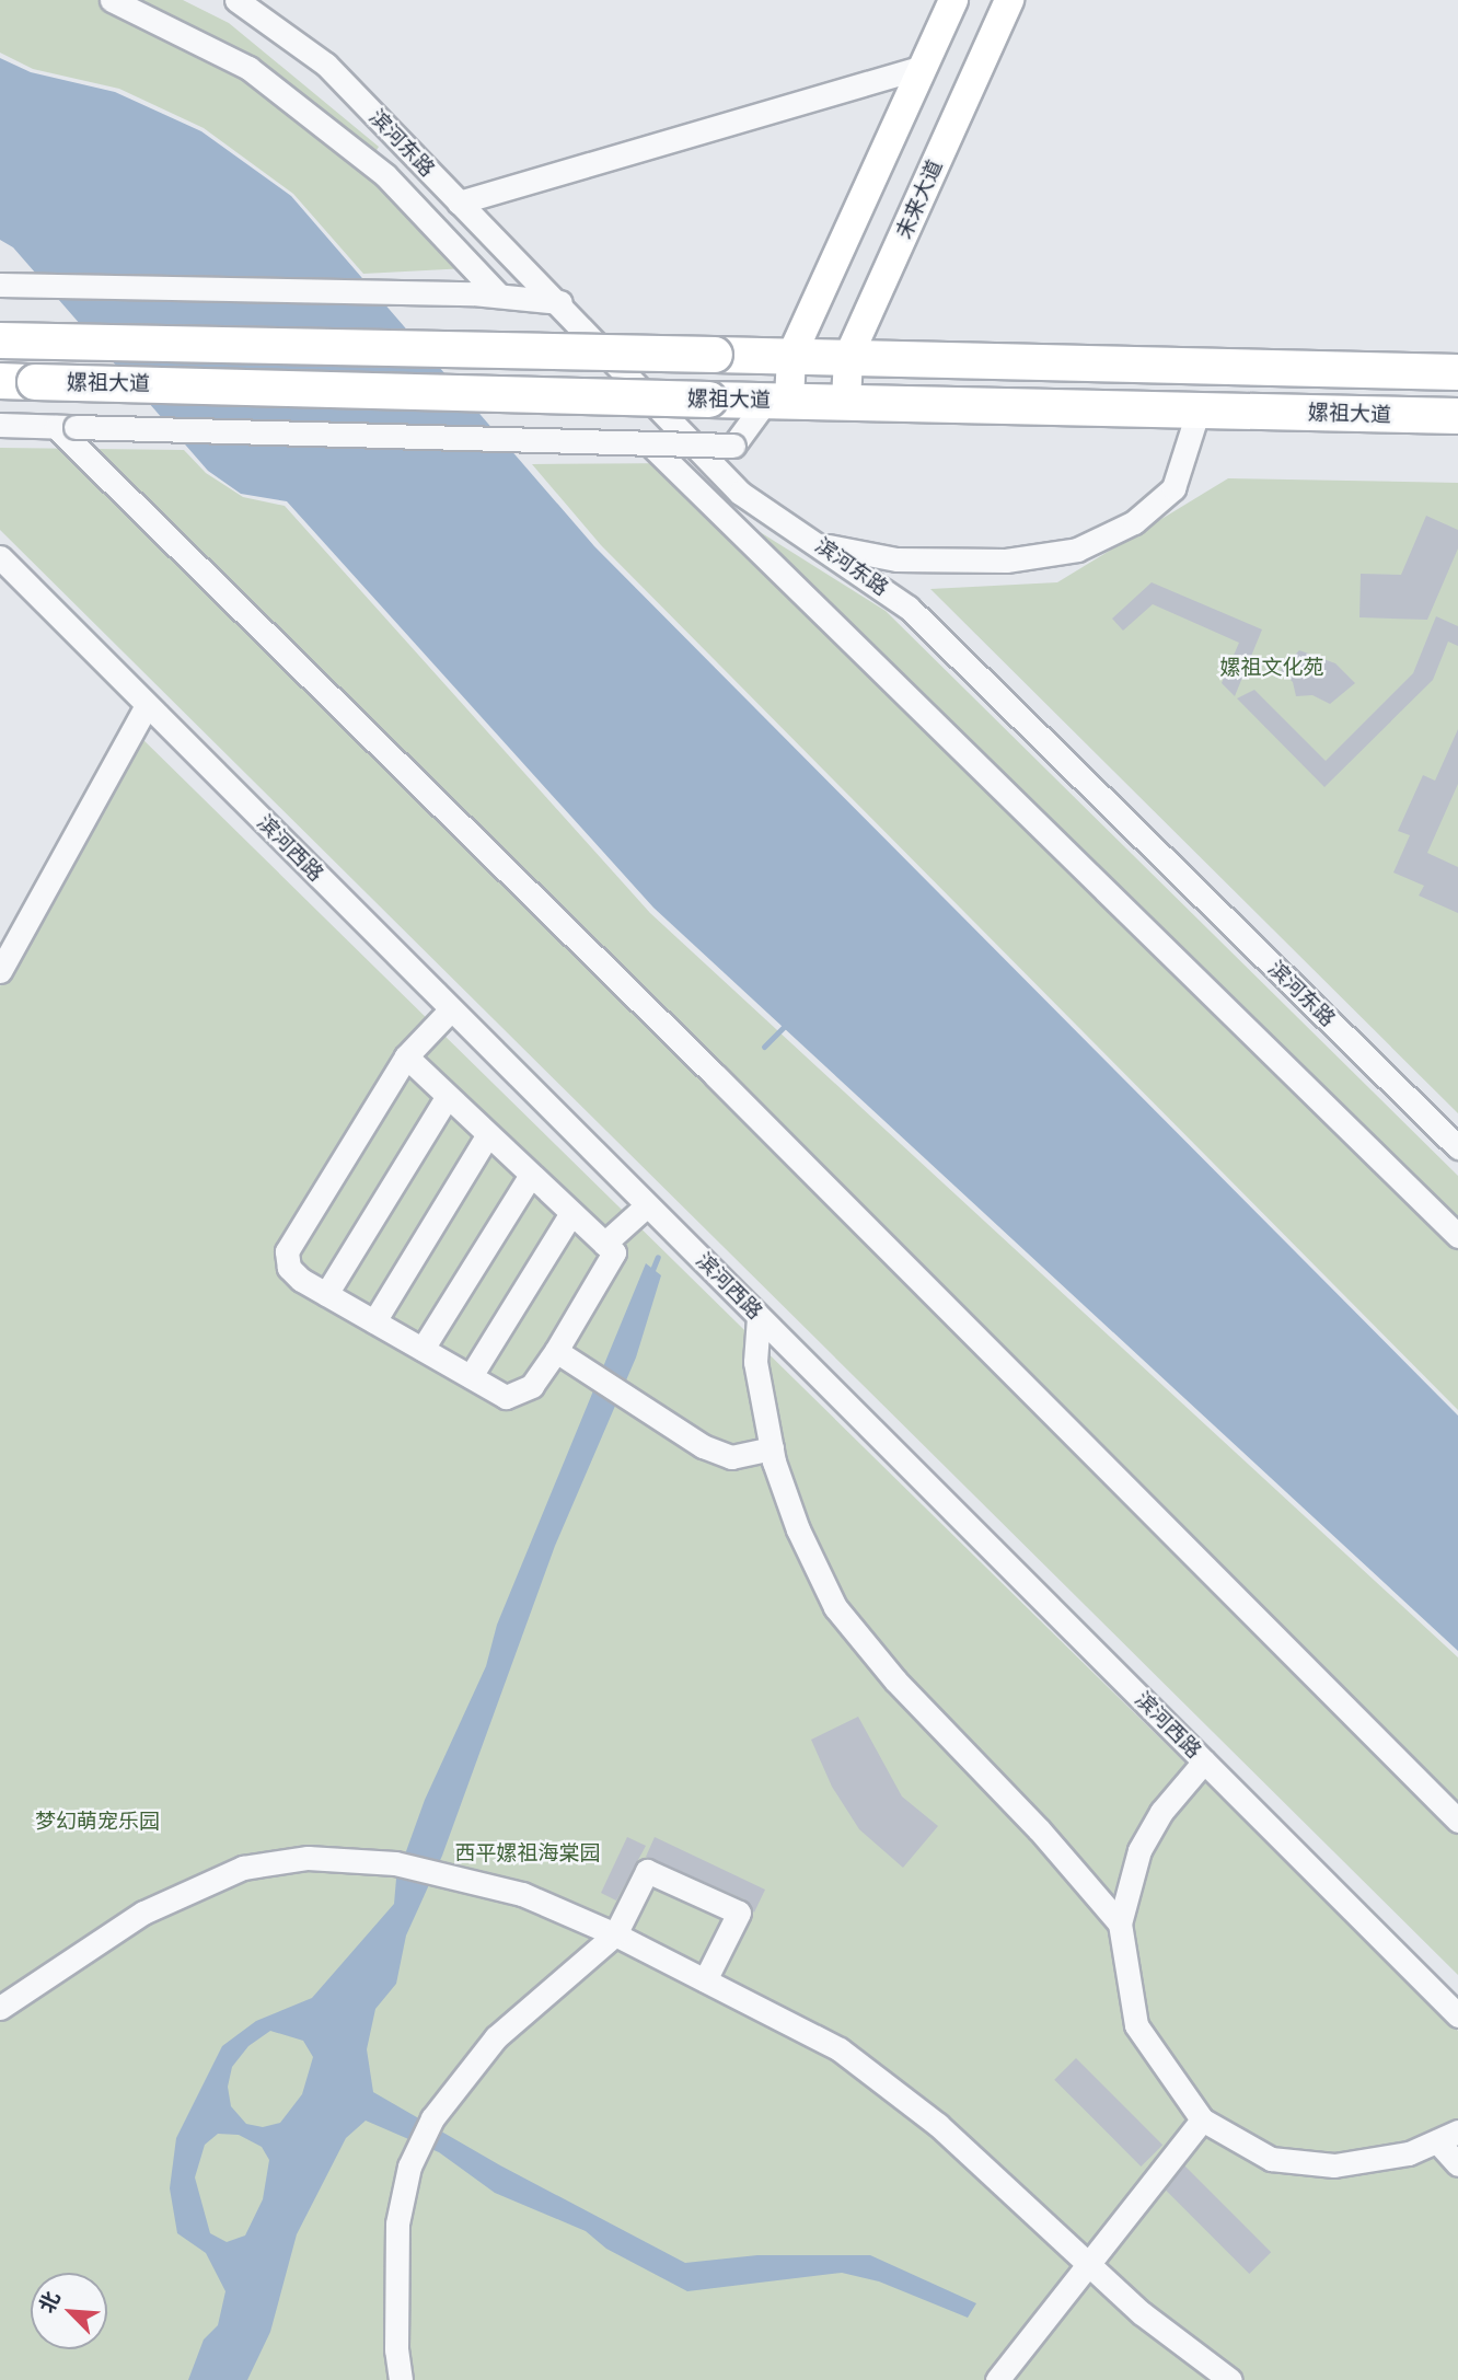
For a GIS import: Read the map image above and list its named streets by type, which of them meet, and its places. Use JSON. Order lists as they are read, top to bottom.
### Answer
{
  "streets": {
    "highway": ["嫘祖大道"],
    "main road": ["未来大道"],
    "street": ["滨河东路", "滨河西路"]
  },
  "crossings": [
    ["未来大道", "嫘祖大道"]
  ],
  "parks": ["嫘祖文化苑", "梦幻萌宠乐园", "西平嫘祖海棠园"],
  "north": "top left"
}
